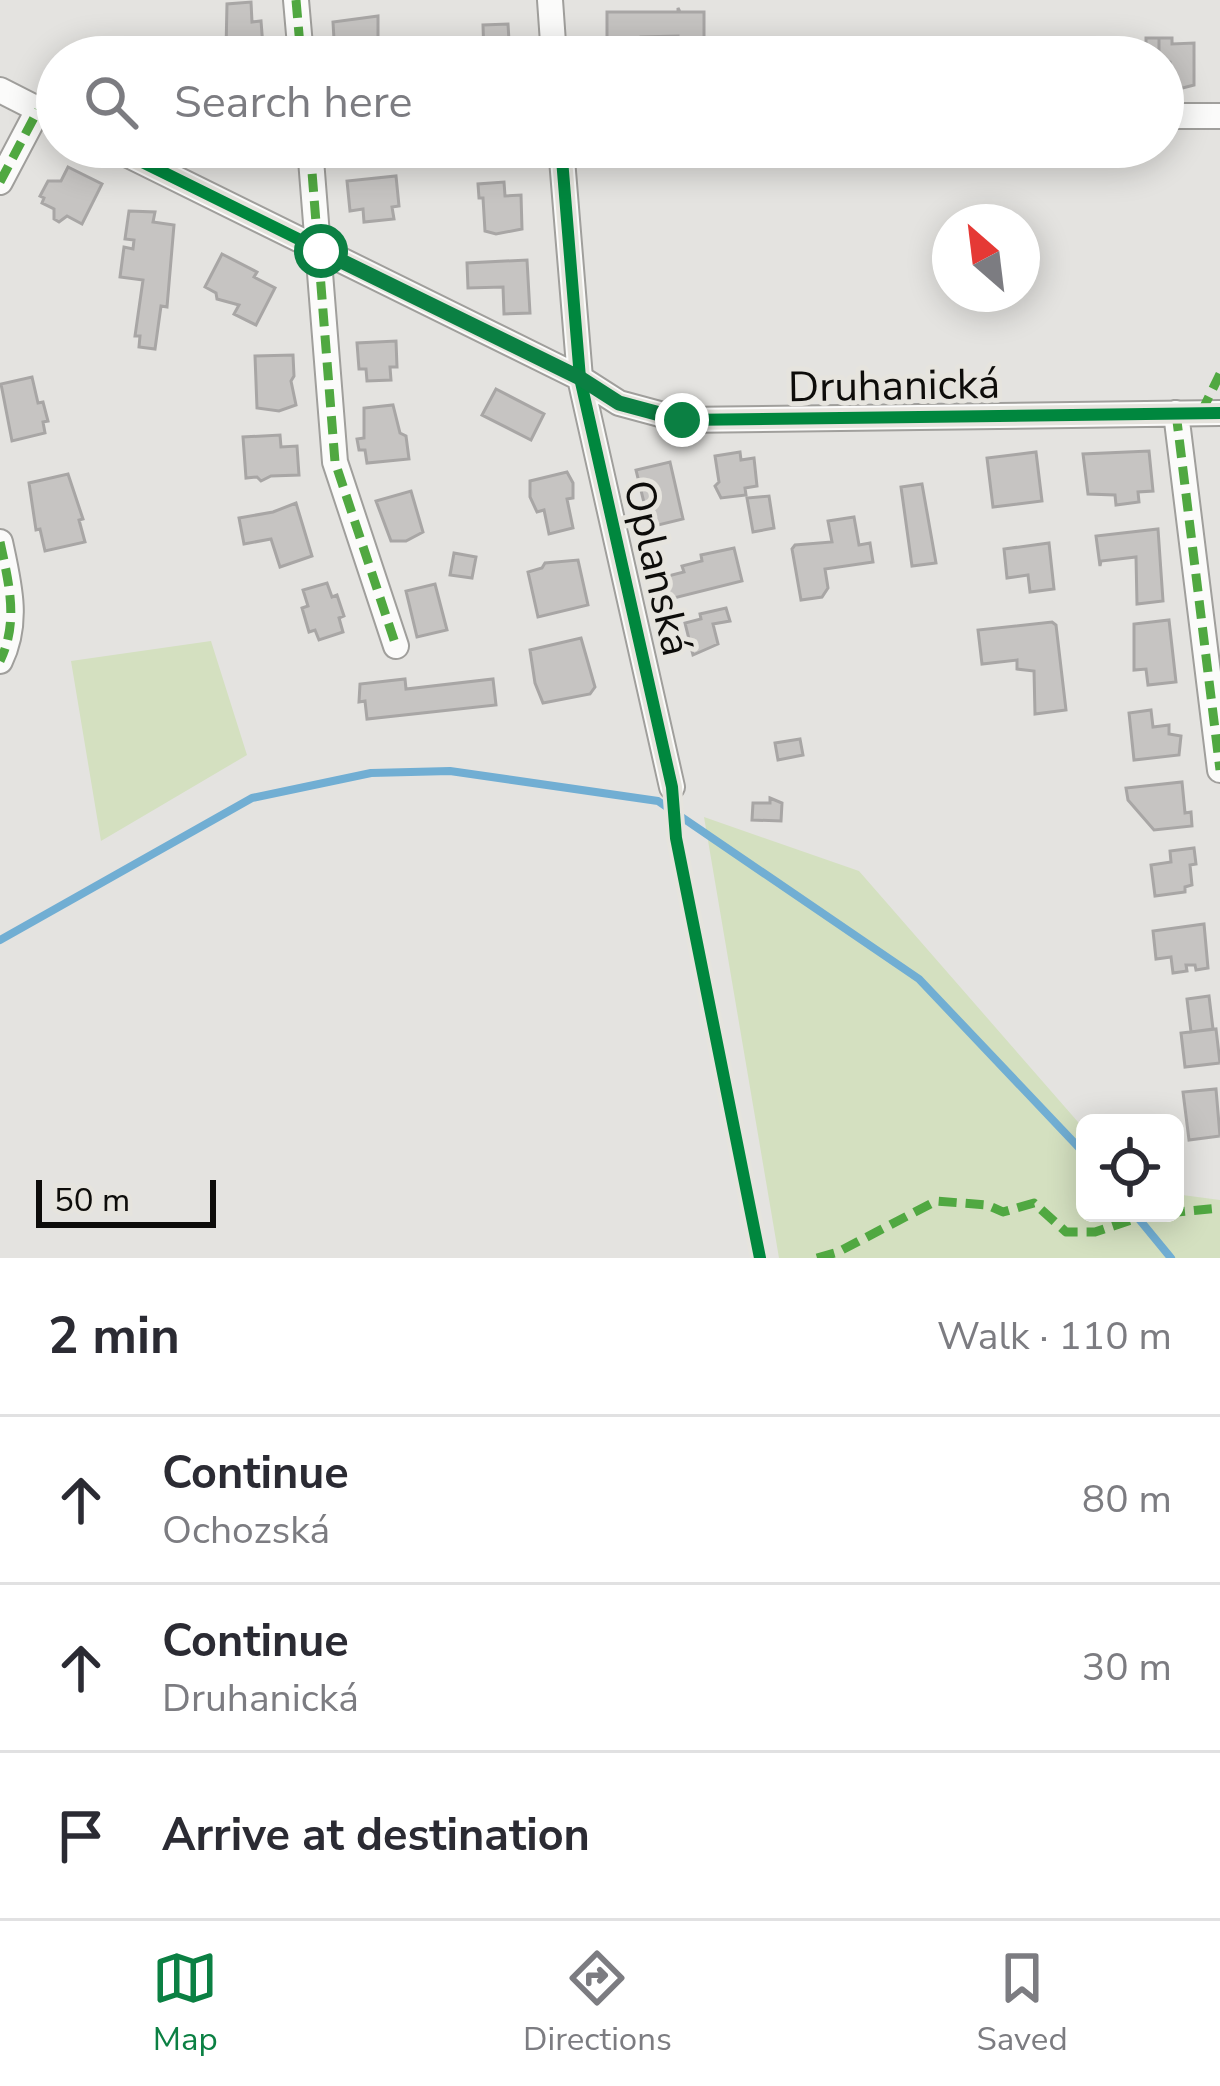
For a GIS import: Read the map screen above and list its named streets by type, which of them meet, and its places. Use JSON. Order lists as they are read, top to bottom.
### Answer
{
  "streets": {
    "street": ["Druhanická", "Oplanská"]
  },
  "crossings": [
    ["Druhanická", "Oplanská"]
  ],
  "scale_bar": "50 m",
  "north": "top left",
  "page": {
    "search": "Search here",
    "scale": "50 m",
    "heading": ["2 min", "Walk · 110 m"],
    "list": [
      ["Continue", "Ochozská", "80 m"],
      ["Continue", "Druhanická", "30 m"],
      "Arrive at destination"
    ],
    "nav": ["Map", "Directions", "Saved"]
  }
}
